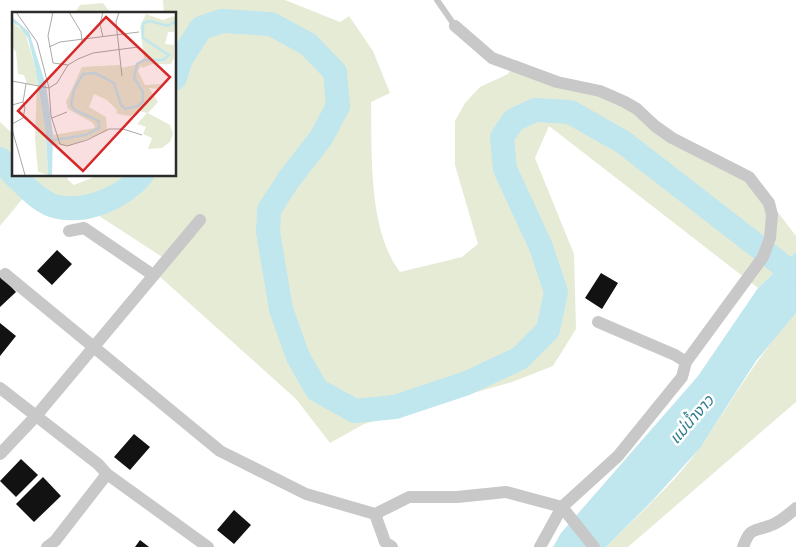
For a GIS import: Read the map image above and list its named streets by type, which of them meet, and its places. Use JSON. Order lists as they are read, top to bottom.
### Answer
{
  "water": ["แม่น้ำงาว"]
}
